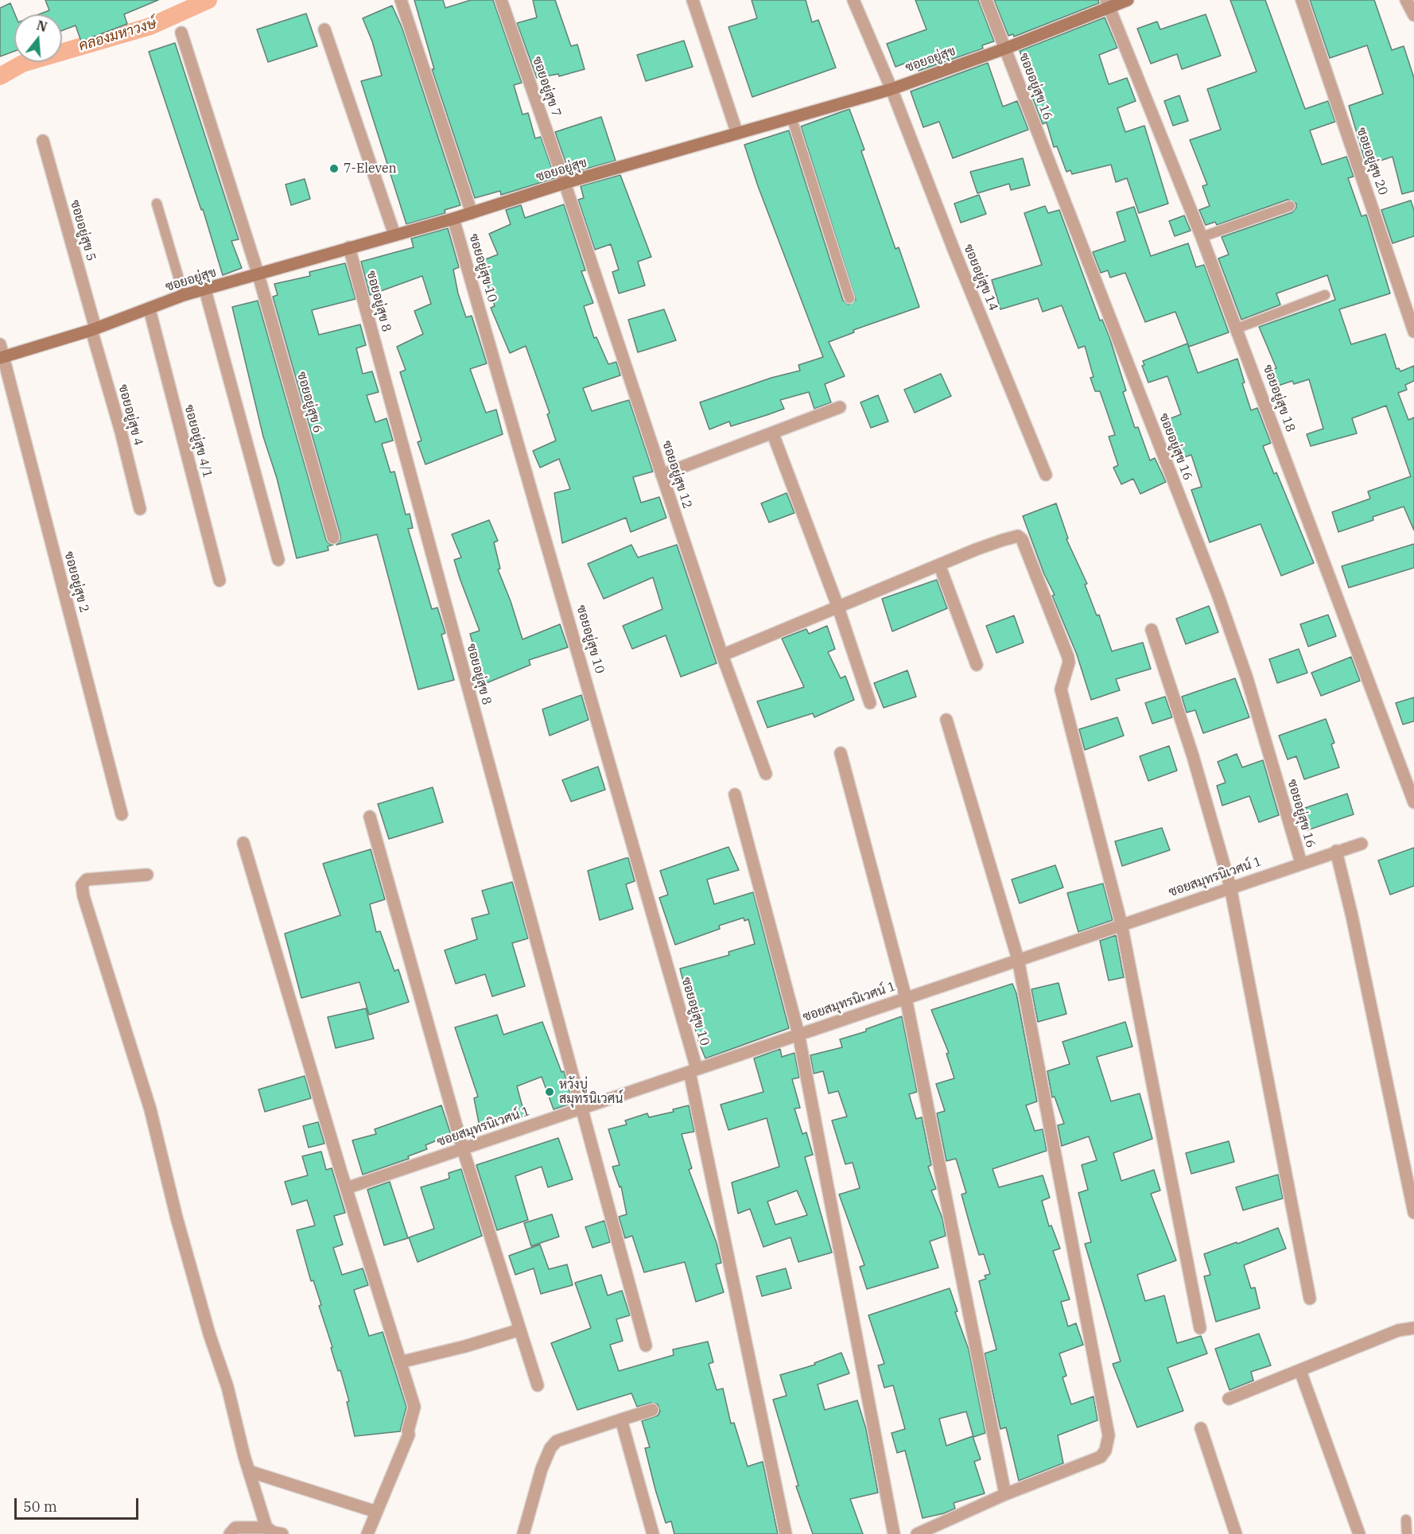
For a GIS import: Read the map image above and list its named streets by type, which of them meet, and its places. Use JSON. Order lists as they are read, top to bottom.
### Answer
{
  "streets": {
    "street": [
      "ซอยอยู่สุข",
      "ซอยอยู่สุข 7",
      "ซอยอยู่สุข 16",
      "ซอยอยู่สุข 20",
      "ซอยอยู่สุข 5",
      "ซอยอยู่สุข 10",
      "ซอยอยู่สุข 14",
      "ซอยอยู่สุข 8",
      "ซอยอยู่สุข 18",
      "ซอยอยู่สุข 6",
      "ซอยอยู่สุข 4",
      "ซอยอยู่สุข 4/1",
      "ซอยอยู่สุข 12",
      "ซอยอยู่สุข 2",
      "ซอยสมุทรนิเวศน์ 1"
    ]
  },
  "crossings": [
    ["ซอยอยู่สุข", "ซอยอยู่สุข 7"],
    ["ซอยอยู่สุข", "ซอยอยู่สุข 16"],
    ["ซอยอยู่สุข", "ซอยอยู่สุข 5"],
    ["ซอยอยู่สุข", "ซอยอยู่สุข 10"],
    ["ซอยอยู่สุข", "ซอยอยู่สุข 14"],
    ["ซอยอยู่สุข", "ซอยอยู่สุข 8"],
    ["ซอยอยู่สุข", "ซอยอยู่สุข 18"],
    ["ซอยอยู่สุข", "ซอยอยู่สุข 6"],
    ["ซอยอยู่สุข", "ซอยอยู่สุข 4"],
    ["ซอยอยู่สุข", "ซอยอยู่สุข 4/1"],
    ["ซอยอยู่สุข", "ซอยอยู่สุข 12"],
    ["ซอยอยู่สุข", "ซอยอยู่สุข 2"],
    ["ซอยอยู่สุข 7", "ซอยอยู่สุข 12"],
    ["ซอยอยู่สุข 16", "ซอยสมุทรนิเวศน์ 1"],
    ["ซอยอยู่สุข 5", "ซอยอยู่สุข 4"],
    ["ซอยอยู่สุข 10", "ซอยสมุทรนิเวศน์ 1"],
    ["ซอยอยู่สุข 8", "ซอยสมุทรนิเวศน์ 1"]
  ],
  "water": ["คลองมหาวงษ์"],
  "places": ["7-Eleven", "หวังบู่ สมุทรนิเวศน์"],
  "scale_bar": "50 m",
  "north": "top"
}
